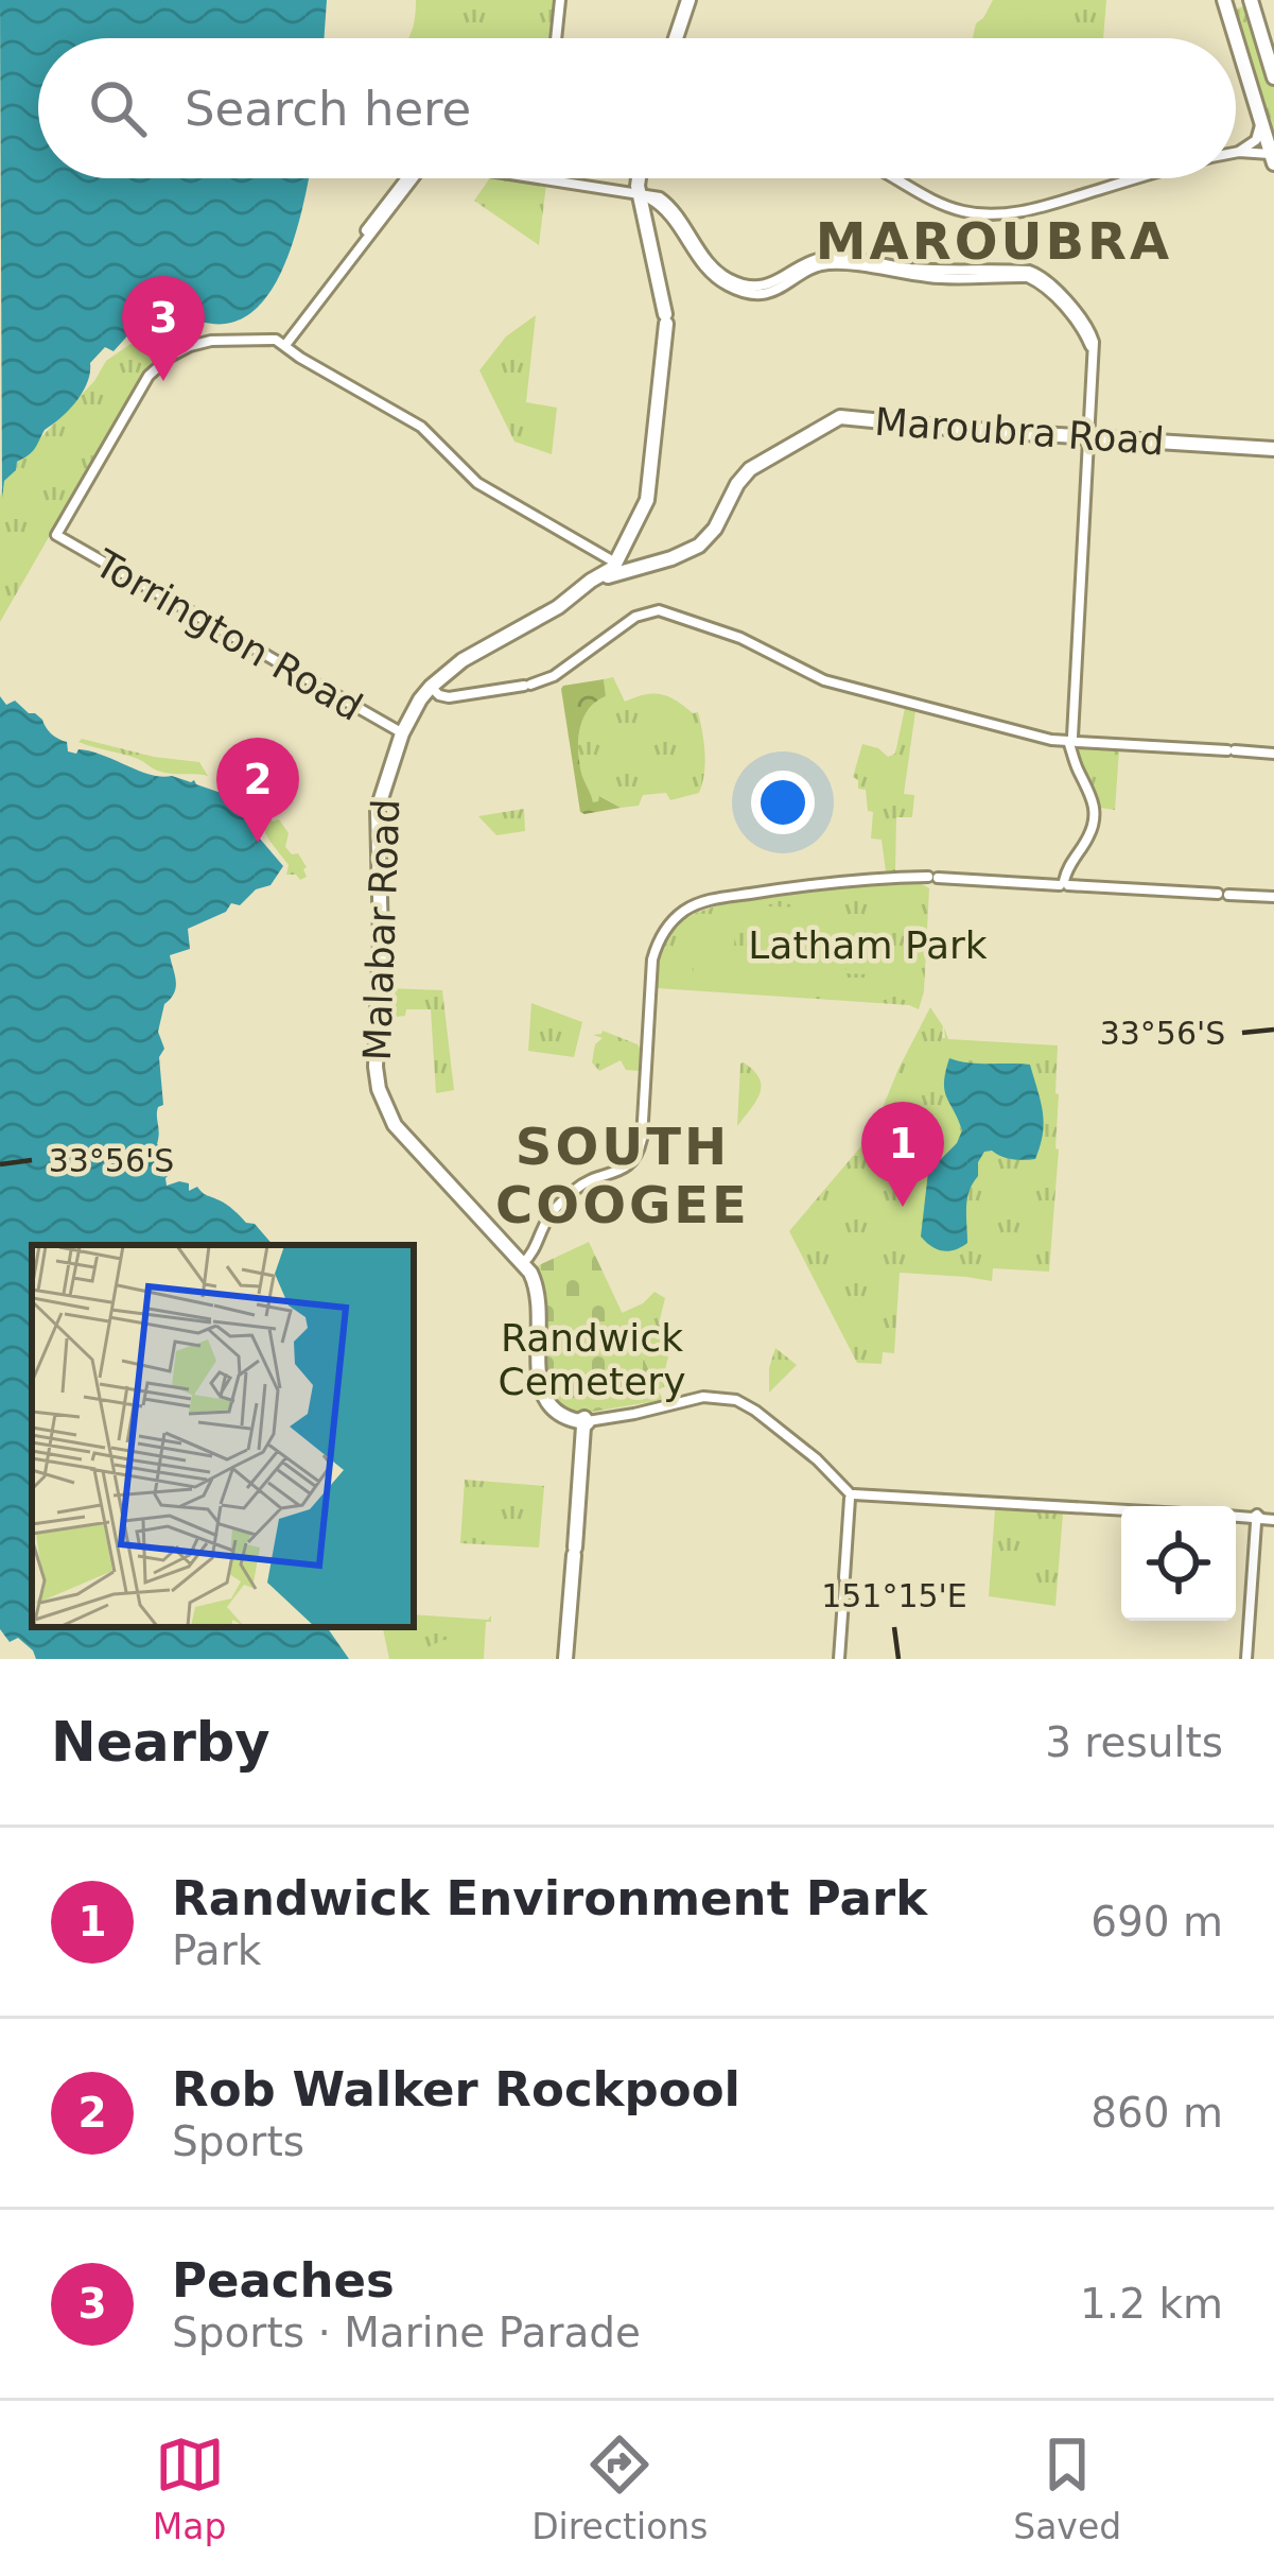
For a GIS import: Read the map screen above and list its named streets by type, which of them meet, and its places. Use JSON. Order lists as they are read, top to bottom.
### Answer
{
  "streets": {
    "main road": ["Maroubra Road", "Malabar Road"],
    "street": ["Torrington Road"]
  },
  "crossings": [
    ["Maroubra Road", "Malabar Road"],
    ["Torrington Road", "Malabar Road"]
  ],
  "districts": ["MAROUBRA", "SOUTH COOGEE"],
  "parks": ["Latham Park", "Randwick Cemetery"],
  "page": {
    "search": "Search here",
    "pins": ["3", "2", "1"],
    "heading": ["Nearby", "3 results"],
    "list": [
      {
        "mark": "1",
        "name": "Randwick Environment Park",
        "note": "Park",
        "value": "690 m"
      },
      {
        "mark": "2",
        "name": "Rob Walker Rockpool",
        "note": "Sports",
        "value": "860 m"
      },
      {
        "mark": "3",
        "name": "Peaches",
        "note": "Sports · Marine Parade",
        "value": "1.2 km"
      }
    ],
    "nav": ["Map", "Directions", "Saved"]
  },
  "coordinates": ["33°56'S", "151°15'E"]
}
